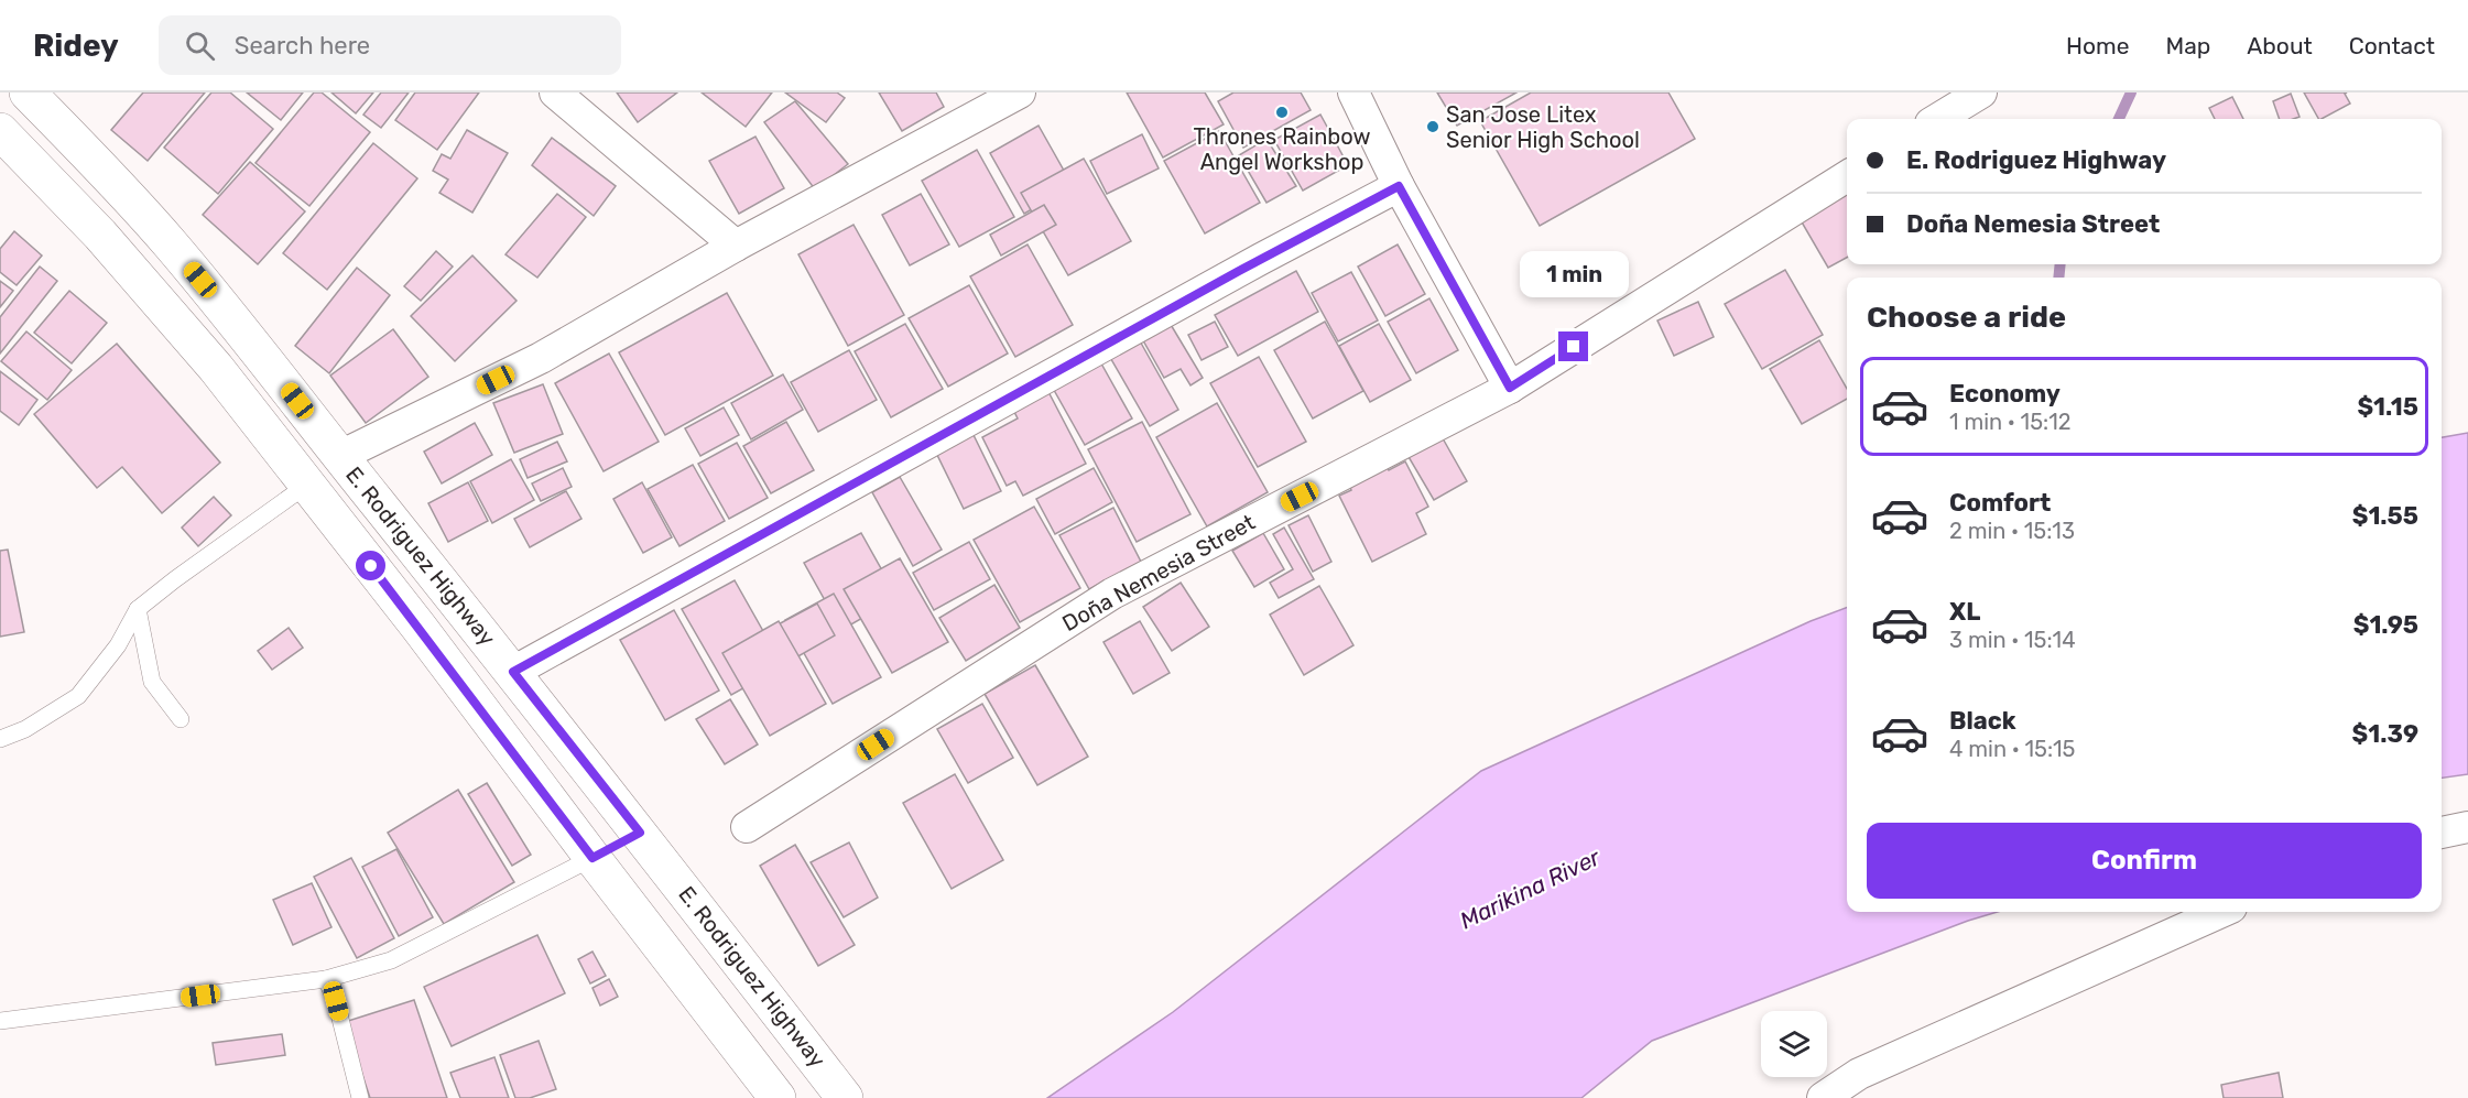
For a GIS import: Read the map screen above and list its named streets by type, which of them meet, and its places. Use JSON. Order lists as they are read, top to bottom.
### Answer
{
  "streets": {
    "main road": ["E. Rodriguez Highway"],
    "street": ["Doña Nemesia Street"]
  },
  "water": ["Marikina River"],
  "places": ["Thrones Rainbow Angel Workshop", "San Jose Litex Senior High School"],
  "page": {
    "header": "Ridey",
    "search": "Search here",
    "nav": [
      "Home",
      "Map",
      "About",
      "Contact"
    ],
    "banner": ["E. Rodriguez Highway", "Doña Nemesia Street"],
    "bubble": "1 min",
    "heading": "Choose a ride",
    "list": [
      {
        "name": "Economy",
        "note": "1 min · 15:12",
        "value": "$1.15"
      },
      {
        "name": "Comfort",
        "note": "2 min · 15:13",
        "value": "$1.55"
      },
      {
        "name": "XL",
        "note": "3 min · 15:14",
        "value": "$1.95"
      },
      {
        "name": "Black",
        "note": "4 min · 15:15",
        "value": "$1.39"
      }
    ],
    "buttons": "Confirm"
  }
}
